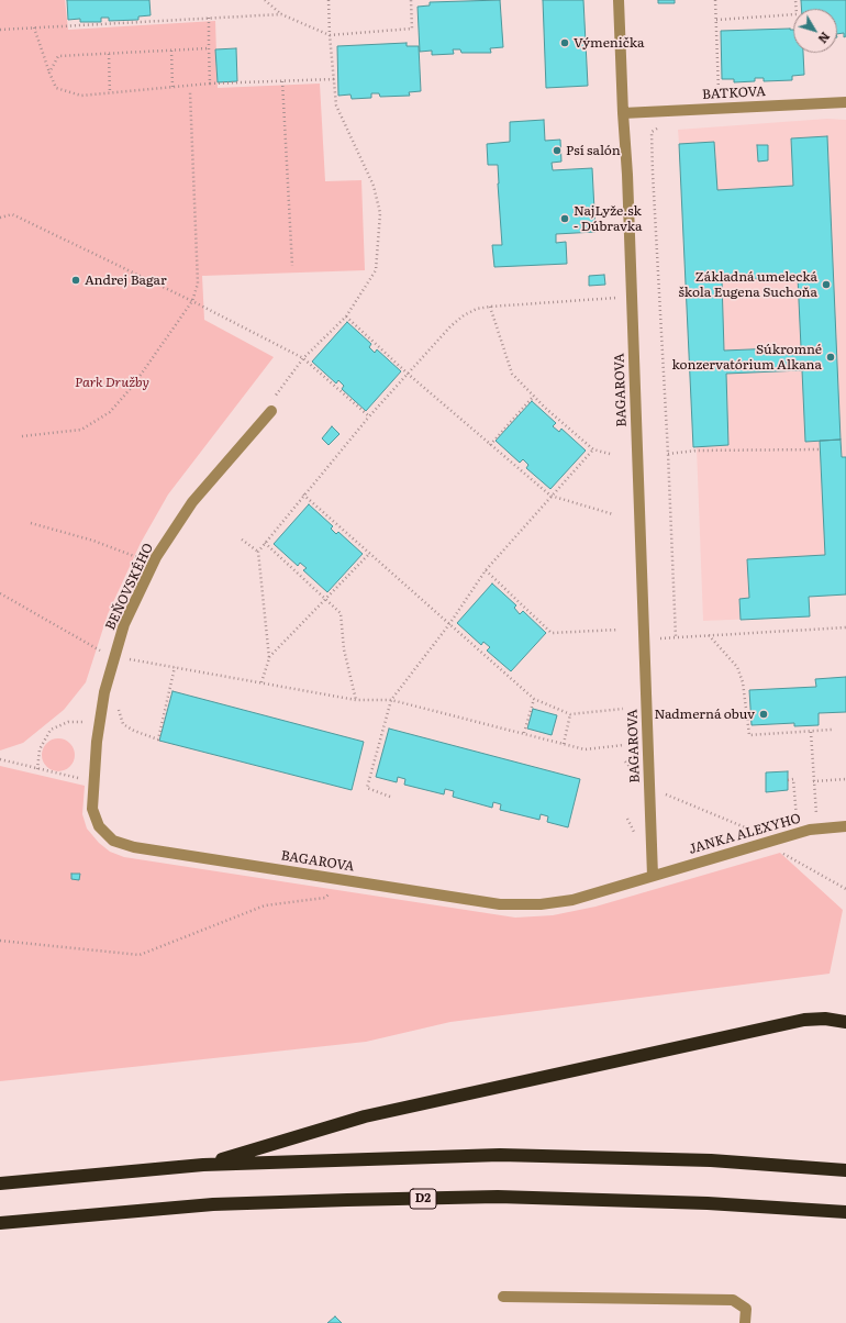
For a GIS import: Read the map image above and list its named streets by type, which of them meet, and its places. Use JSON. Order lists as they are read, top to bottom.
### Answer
{
  "streets": {
    "highway": ["D2"],
    "street": [
      "BATKOVA",
      "BAGAROVA",
      "BEŇOVSKÉHO",
      "JANKA ALEXYHO"
    ]
  },
  "crossings": [
    ["BATKOVA", "BAGAROVA"],
    ["BAGAROVA", "BEŇOVSKÉHO"],
    ["BAGAROVA", "JANKA ALEXYHO"]
  ],
  "parks": ["Park Družby"],
  "places": [
    "Výmenička",
    "Psí salón",
    "NajLyže.sk - Dúbravka",
    "Andrej Bagar",
    "Základná umelecká škola Eugena Suchoňa",
    "Súkromné konzervatórium Alkana",
    "Nadmerná obuv"
  ],
  "north": "bottom right"
}
